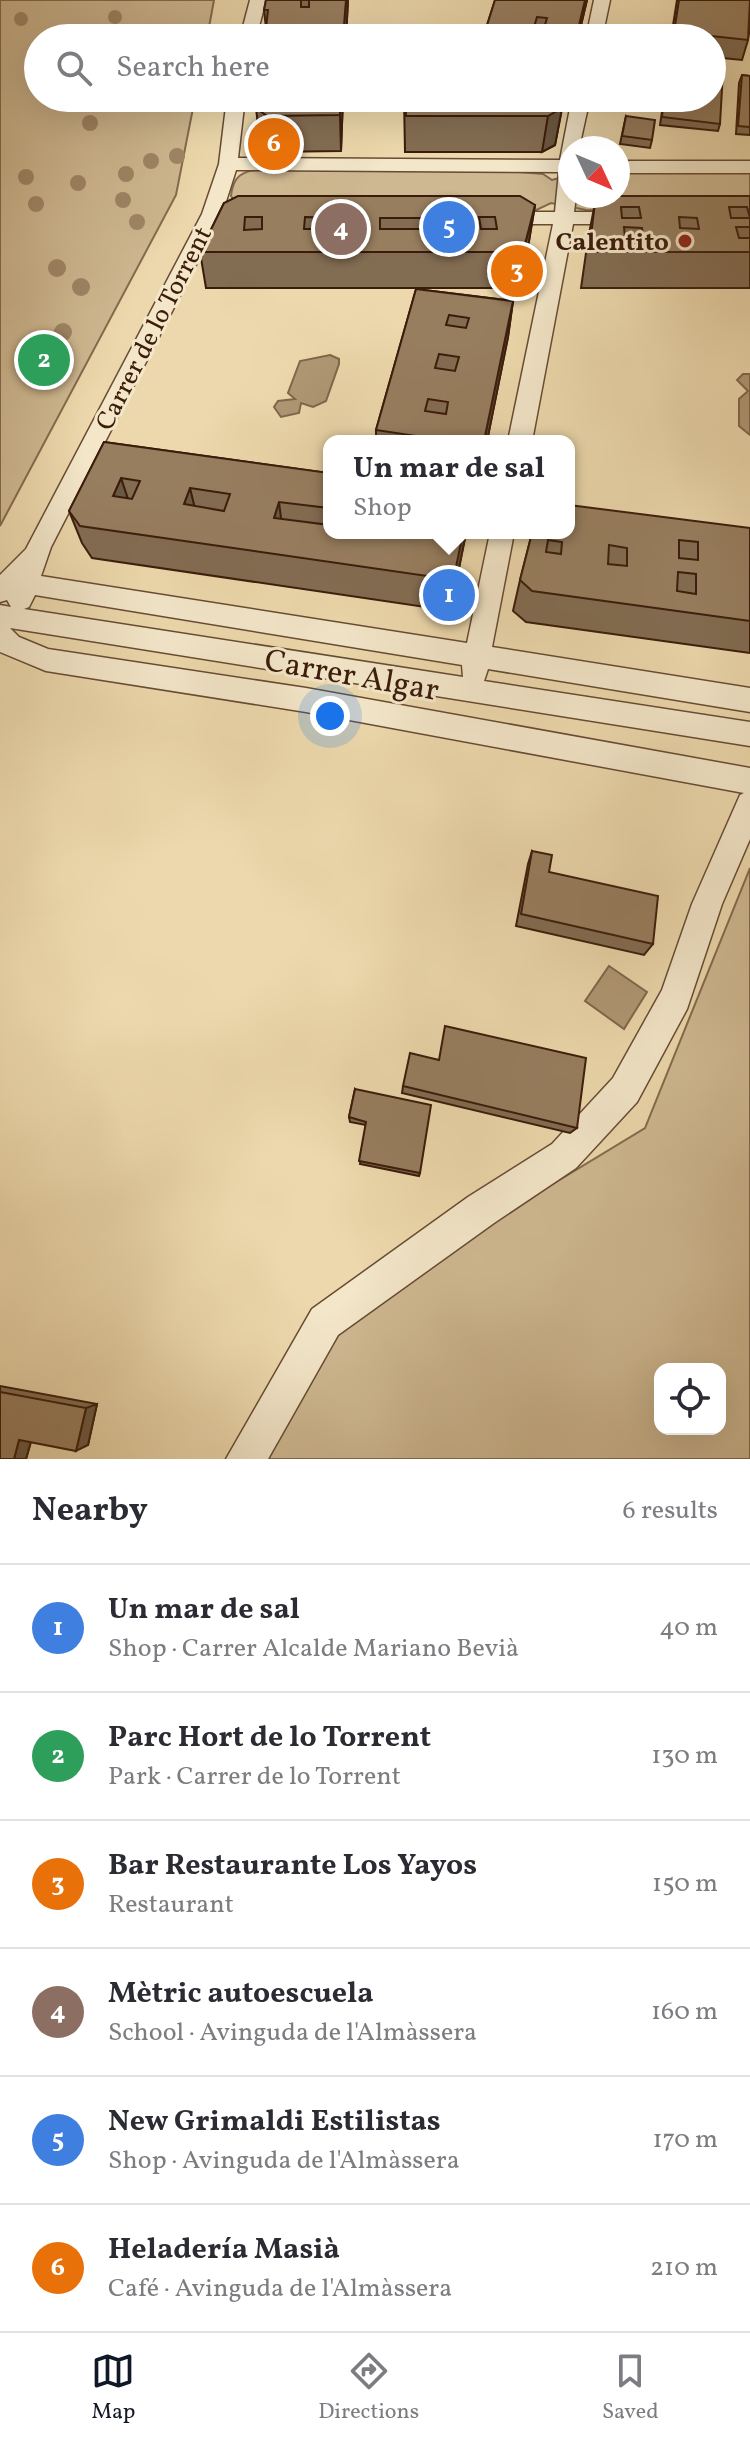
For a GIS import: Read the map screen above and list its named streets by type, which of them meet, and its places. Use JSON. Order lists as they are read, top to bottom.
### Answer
{
  "streets": {
    "street": ["Carrer de lo Torrent", "Carrer Algar"]
  },
  "crossings": [
    ["Carrer de lo Torrent", "Carrer Algar"]
  ],
  "places": ["Calentito"],
  "north": "bottom right",
  "page": {
    "search": "Search here",
    "pins": [
      "6",
      "5",
      "4",
      "3",
      "2",
      "1"
    ],
    "popup": ["Un mar de sal", "Shop"],
    "heading": ["Nearby", "6 results"],
    "list": [
      {
        "mark": "1",
        "name": "Un mar de sal",
        "note": "Shop · Carrer Alcalde Mariano Bevià",
        "value": "40 m"
      },
      {
        "mark": "2",
        "name": "Parc Hort de lo Torrent",
        "note": "Park · Carrer de lo Torrent",
        "value": "130 m"
      },
      {
        "mark": "3",
        "name": "Bar Restaurante Los Yayos",
        "note": "Restaurant",
        "value": "150 m"
      },
      {
        "mark": "4",
        "name": "Mètric autoescuela",
        "note": "School · Avinguda de l'Almàssera",
        "value": "160 m"
      },
      {
        "mark": "5",
        "name": "New Grimaldi Estilistas",
        "note": "Shop · Avinguda de l'Almàssera",
        "value": "170 m"
      },
      {
        "mark": "6",
        "name": "Heladería Masià",
        "note": "Café · Avinguda de l'Almàssera",
        "value": "210 m"
      }
    ],
    "nav": ["Map", "Directions", "Saved"]
  }
}
